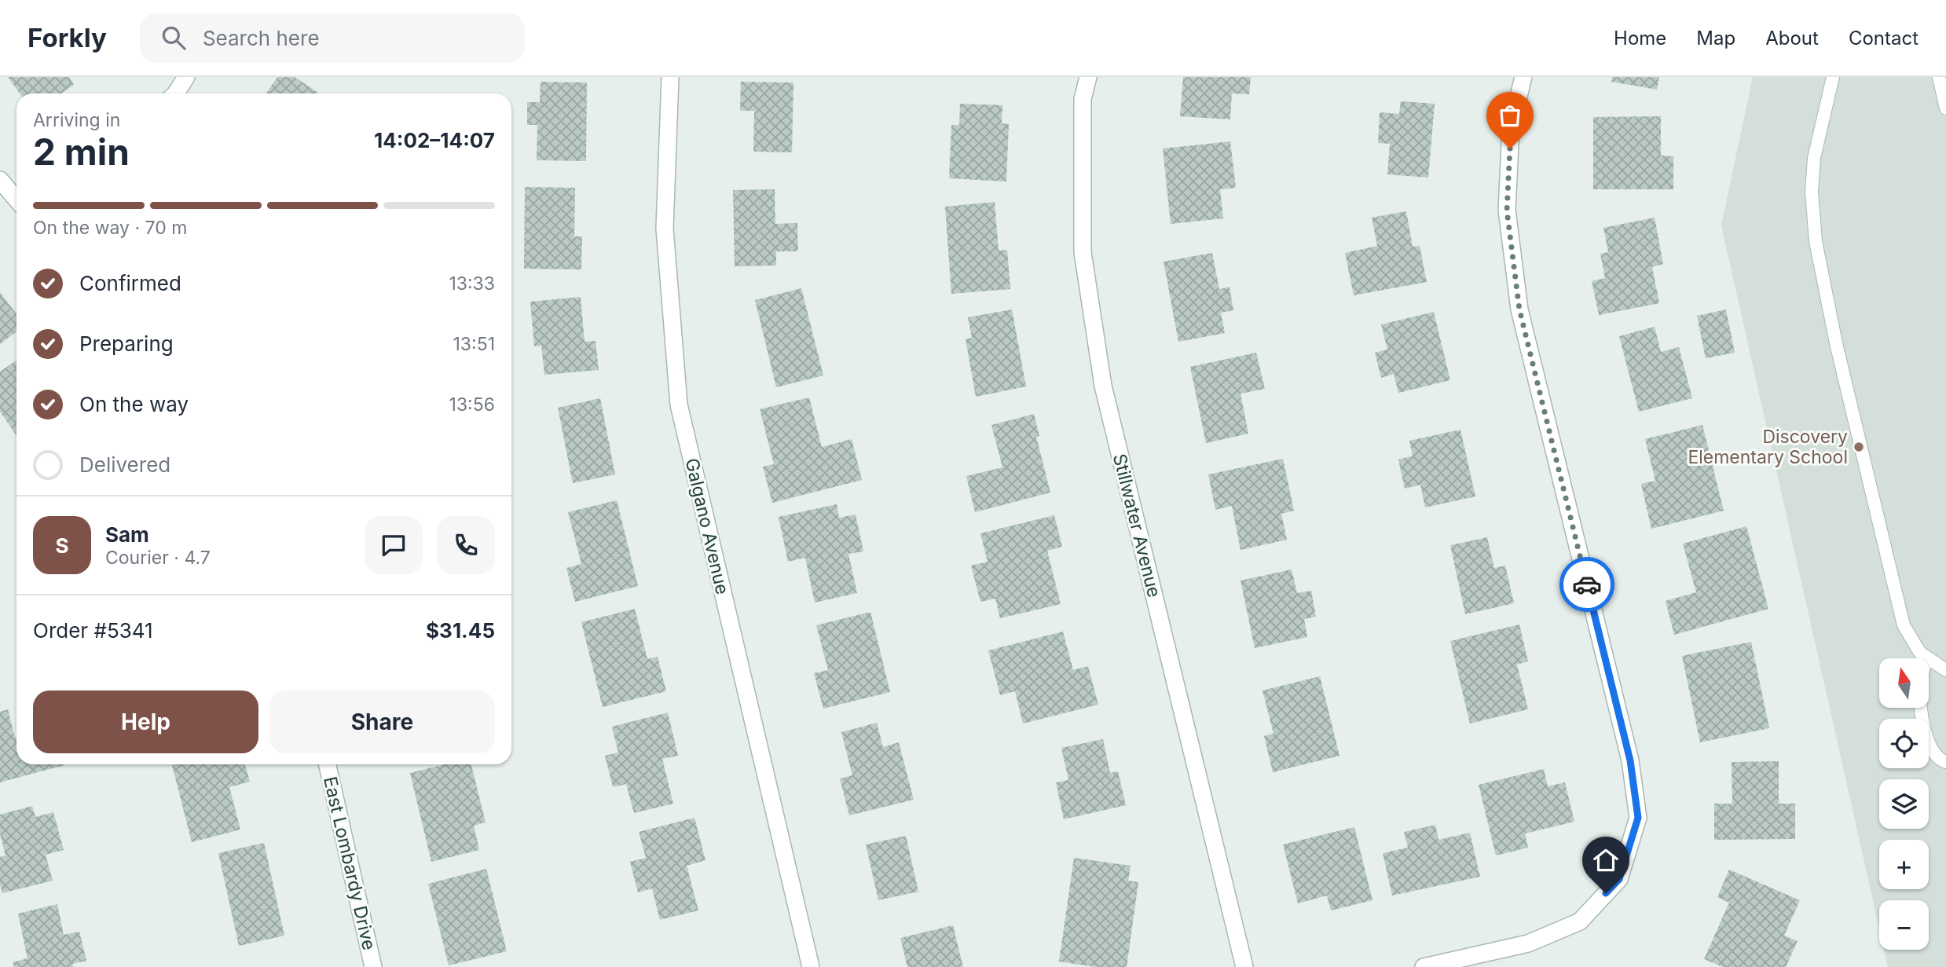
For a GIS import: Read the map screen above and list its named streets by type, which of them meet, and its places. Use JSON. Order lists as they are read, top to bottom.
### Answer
{
  "streets": {
    "street": ["Stillwater Avenue", "Galgano Avenue", "East Lombardy Drive"]
  },
  "places": ["Discovery Elementary School"],
  "north": "top",
  "page": {
    "header": "Forkly",
    "search": "Search here",
    "nav": [
      "Home",
      "Map",
      "About",
      "Contact"
    ],
    "heading": ["2 min", "Arriving in", "14:02–14:07"],
    "panel": [
      "Sam",
      "Courier · 4.7",
      "Order #5341",
      "$31.45"
    ],
    "bar": "On the way · 70 m",
    "list": [
      ["Confirmed", "13:33"],
      ["Preparing", "13:51"],
      ["On the way", "13:56"],
      "Delivered"
    ],
    "round": "S",
    "map_buttons": ["+", "−"],
    "buttons": ["Help", "Share"]
  }
}
